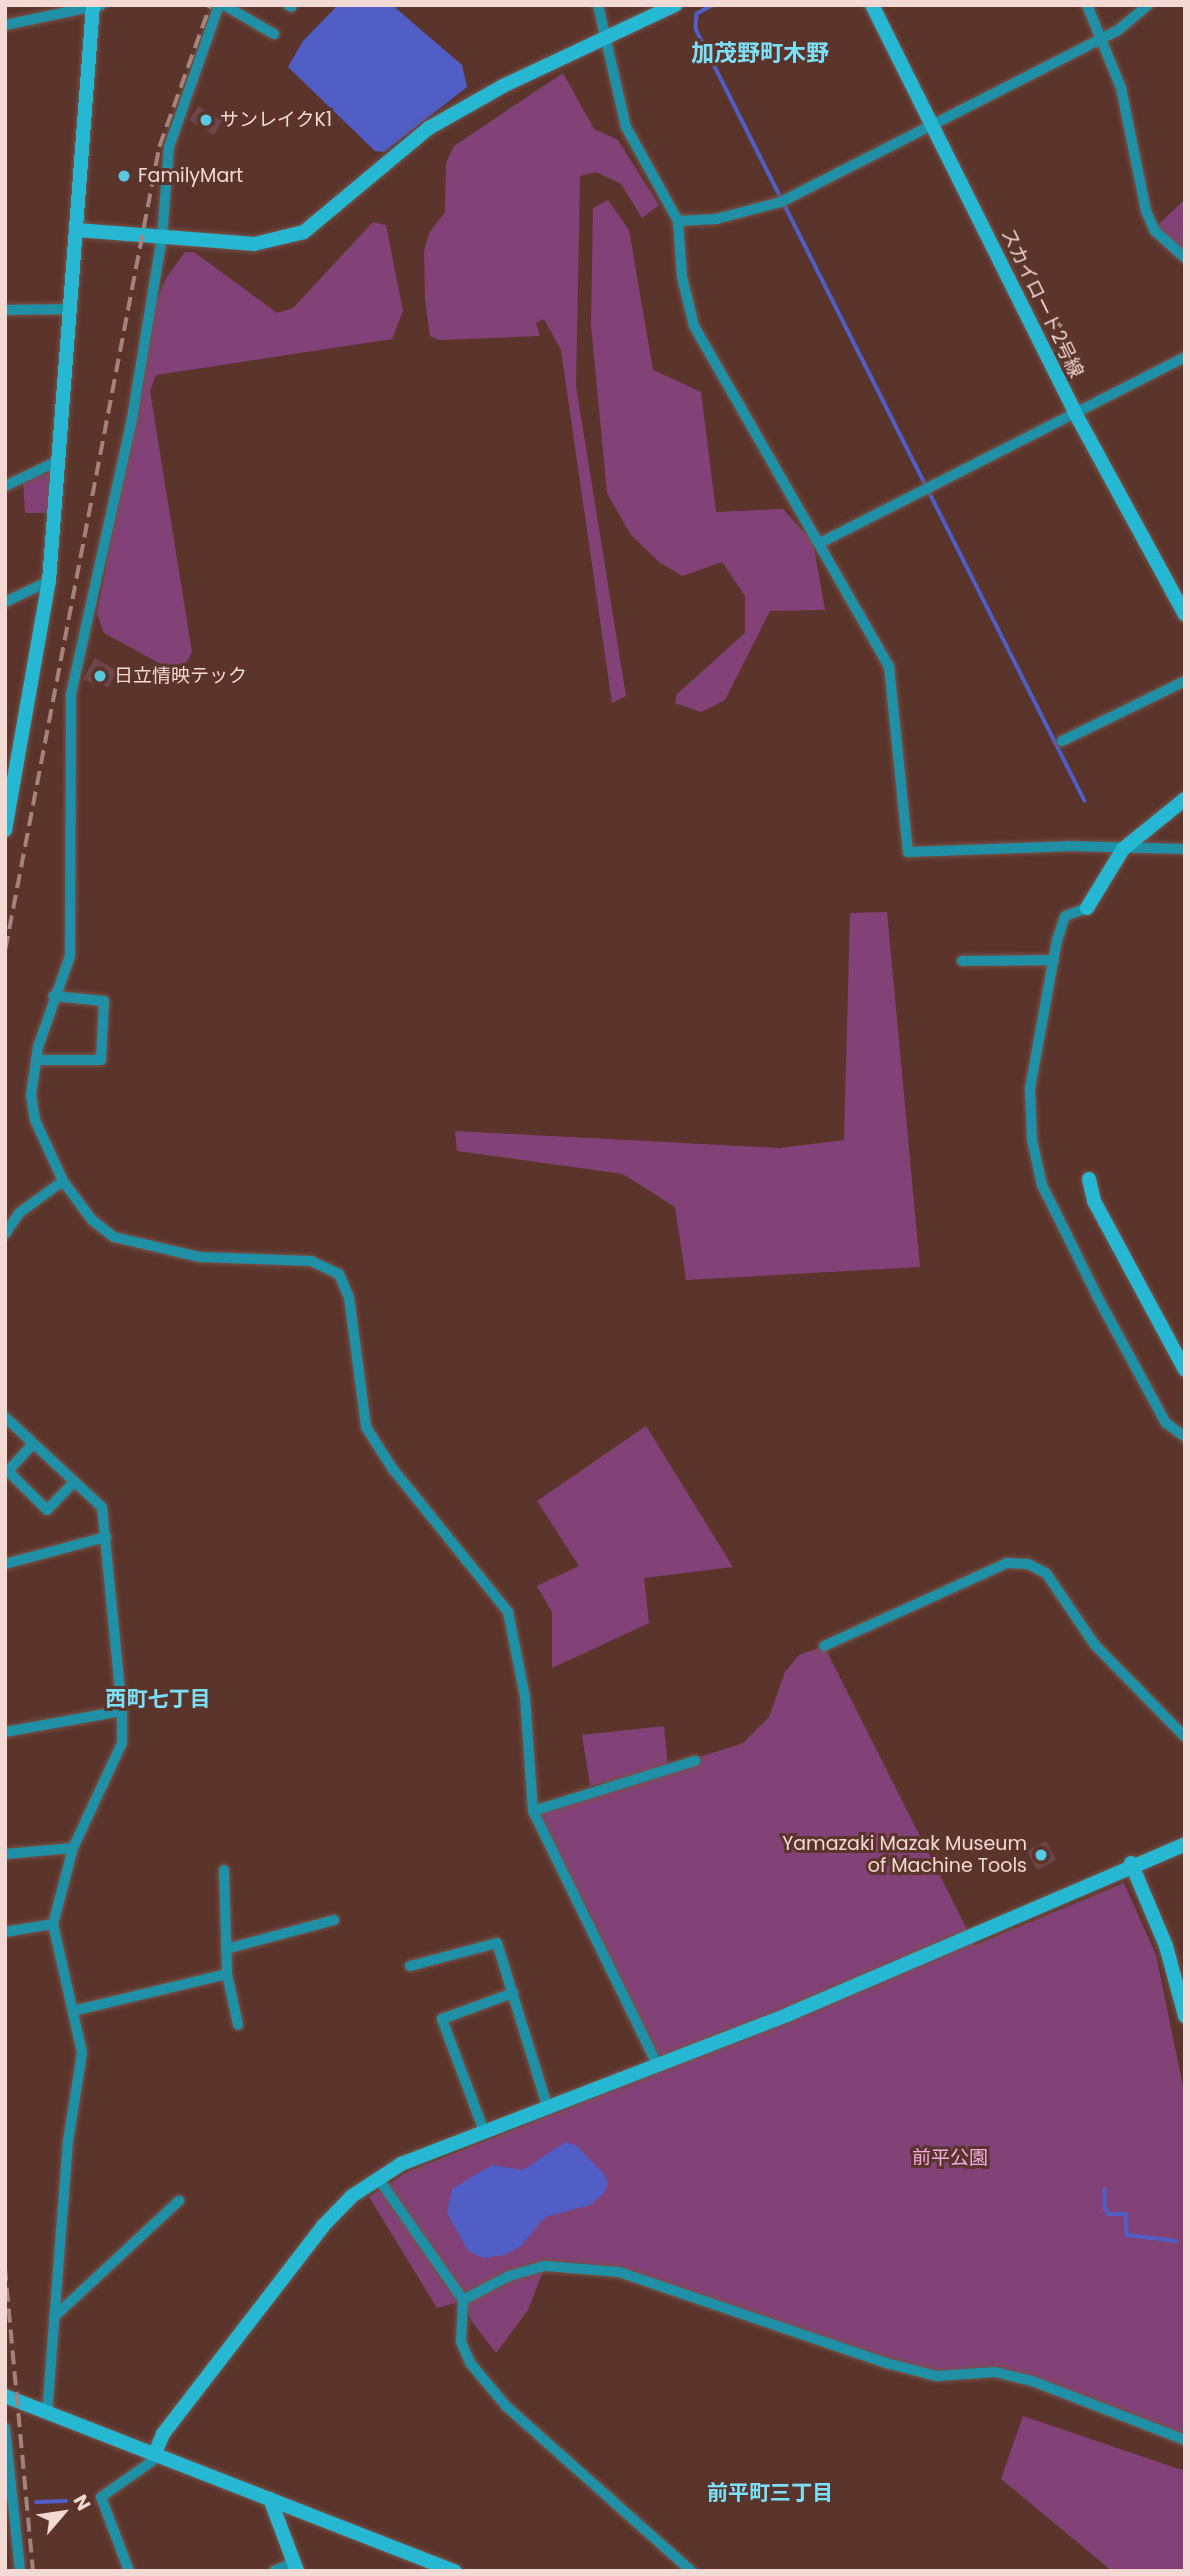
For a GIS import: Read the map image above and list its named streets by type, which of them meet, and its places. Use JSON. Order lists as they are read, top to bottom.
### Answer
{
  "streets": {
    "street": ["スカイロード2号線"]
  },
  "districts": ["加茂野町木野", "西町七丁目", "前平町三丁目"],
  "parks": ["前平公園"],
  "places": [
    "サンレイクK1",
    "FamilyMart",
    "日立情映テック",
    "Yamazaki Mazak Museum of Machine Tools"
  ],
  "north": "top right"
}
